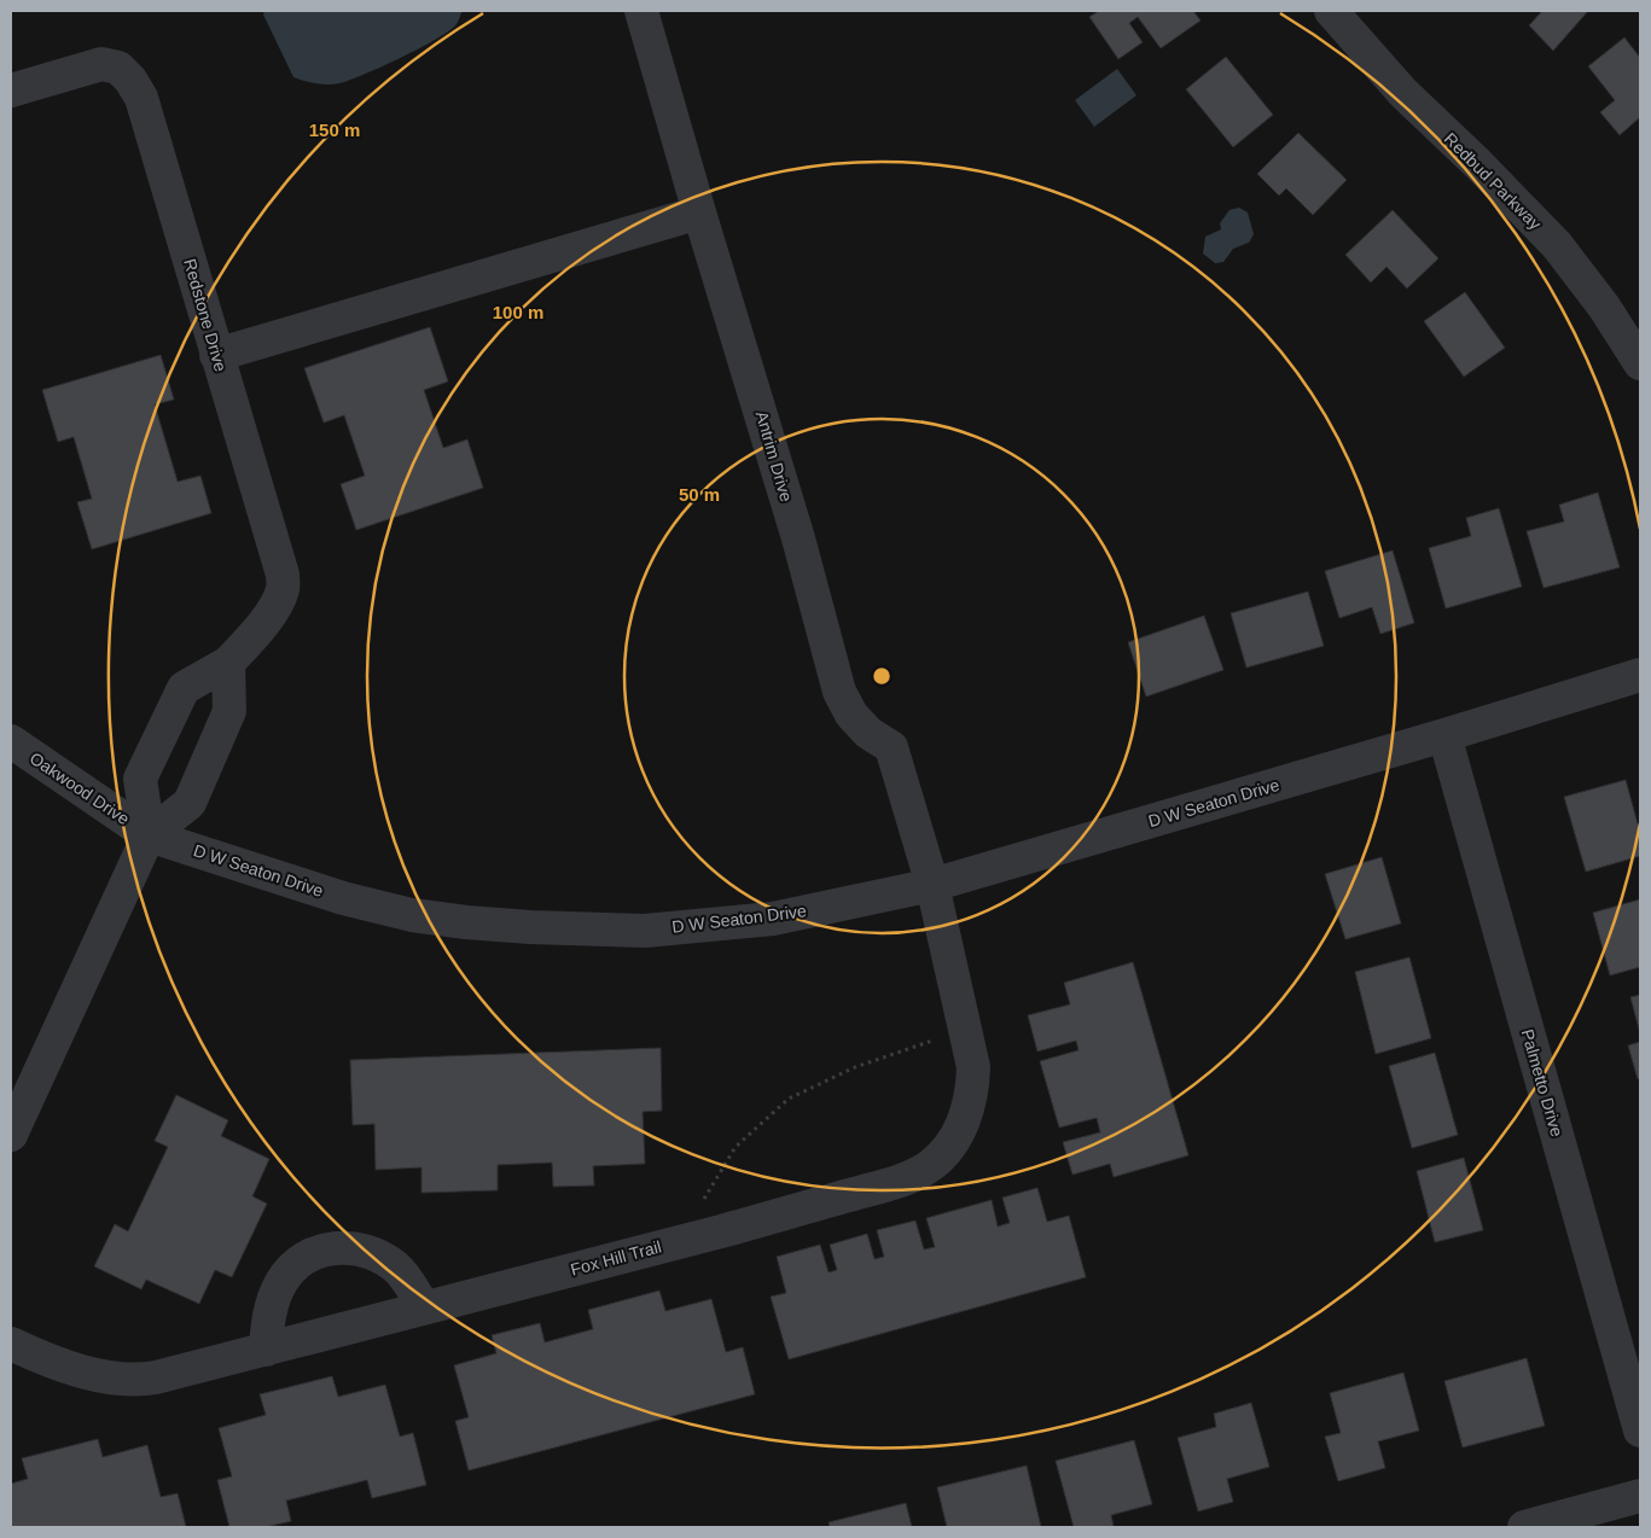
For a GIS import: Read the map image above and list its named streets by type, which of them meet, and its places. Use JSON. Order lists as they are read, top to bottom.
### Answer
{
  "streets": {
    "street": [
      "Redbud Parkway",
      "Redstone Drive",
      "Antrim Drive",
      "Oakwood Drive",
      "D W Seaton Drive",
      "Palmetto Drive",
      "Fox Hill Trail"
    ]
  },
  "crossings": [
    ["Redstone Drive", "Oakwood Drive"],
    ["Redstone Drive", "D W Seaton Drive"],
    ["Antrim Drive", "D W Seaton Drive"],
    ["Antrim Drive", "Fox Hill Trail"],
    ["Oakwood Drive", "D W Seaton Drive"],
    ["D W Seaton Drive", "Palmetto Drive"],
    ["D W Seaton Drive", "Fox Hill Trail"]
  ],
  "rings": ["150 m", "100 m", "50 m"]
}
